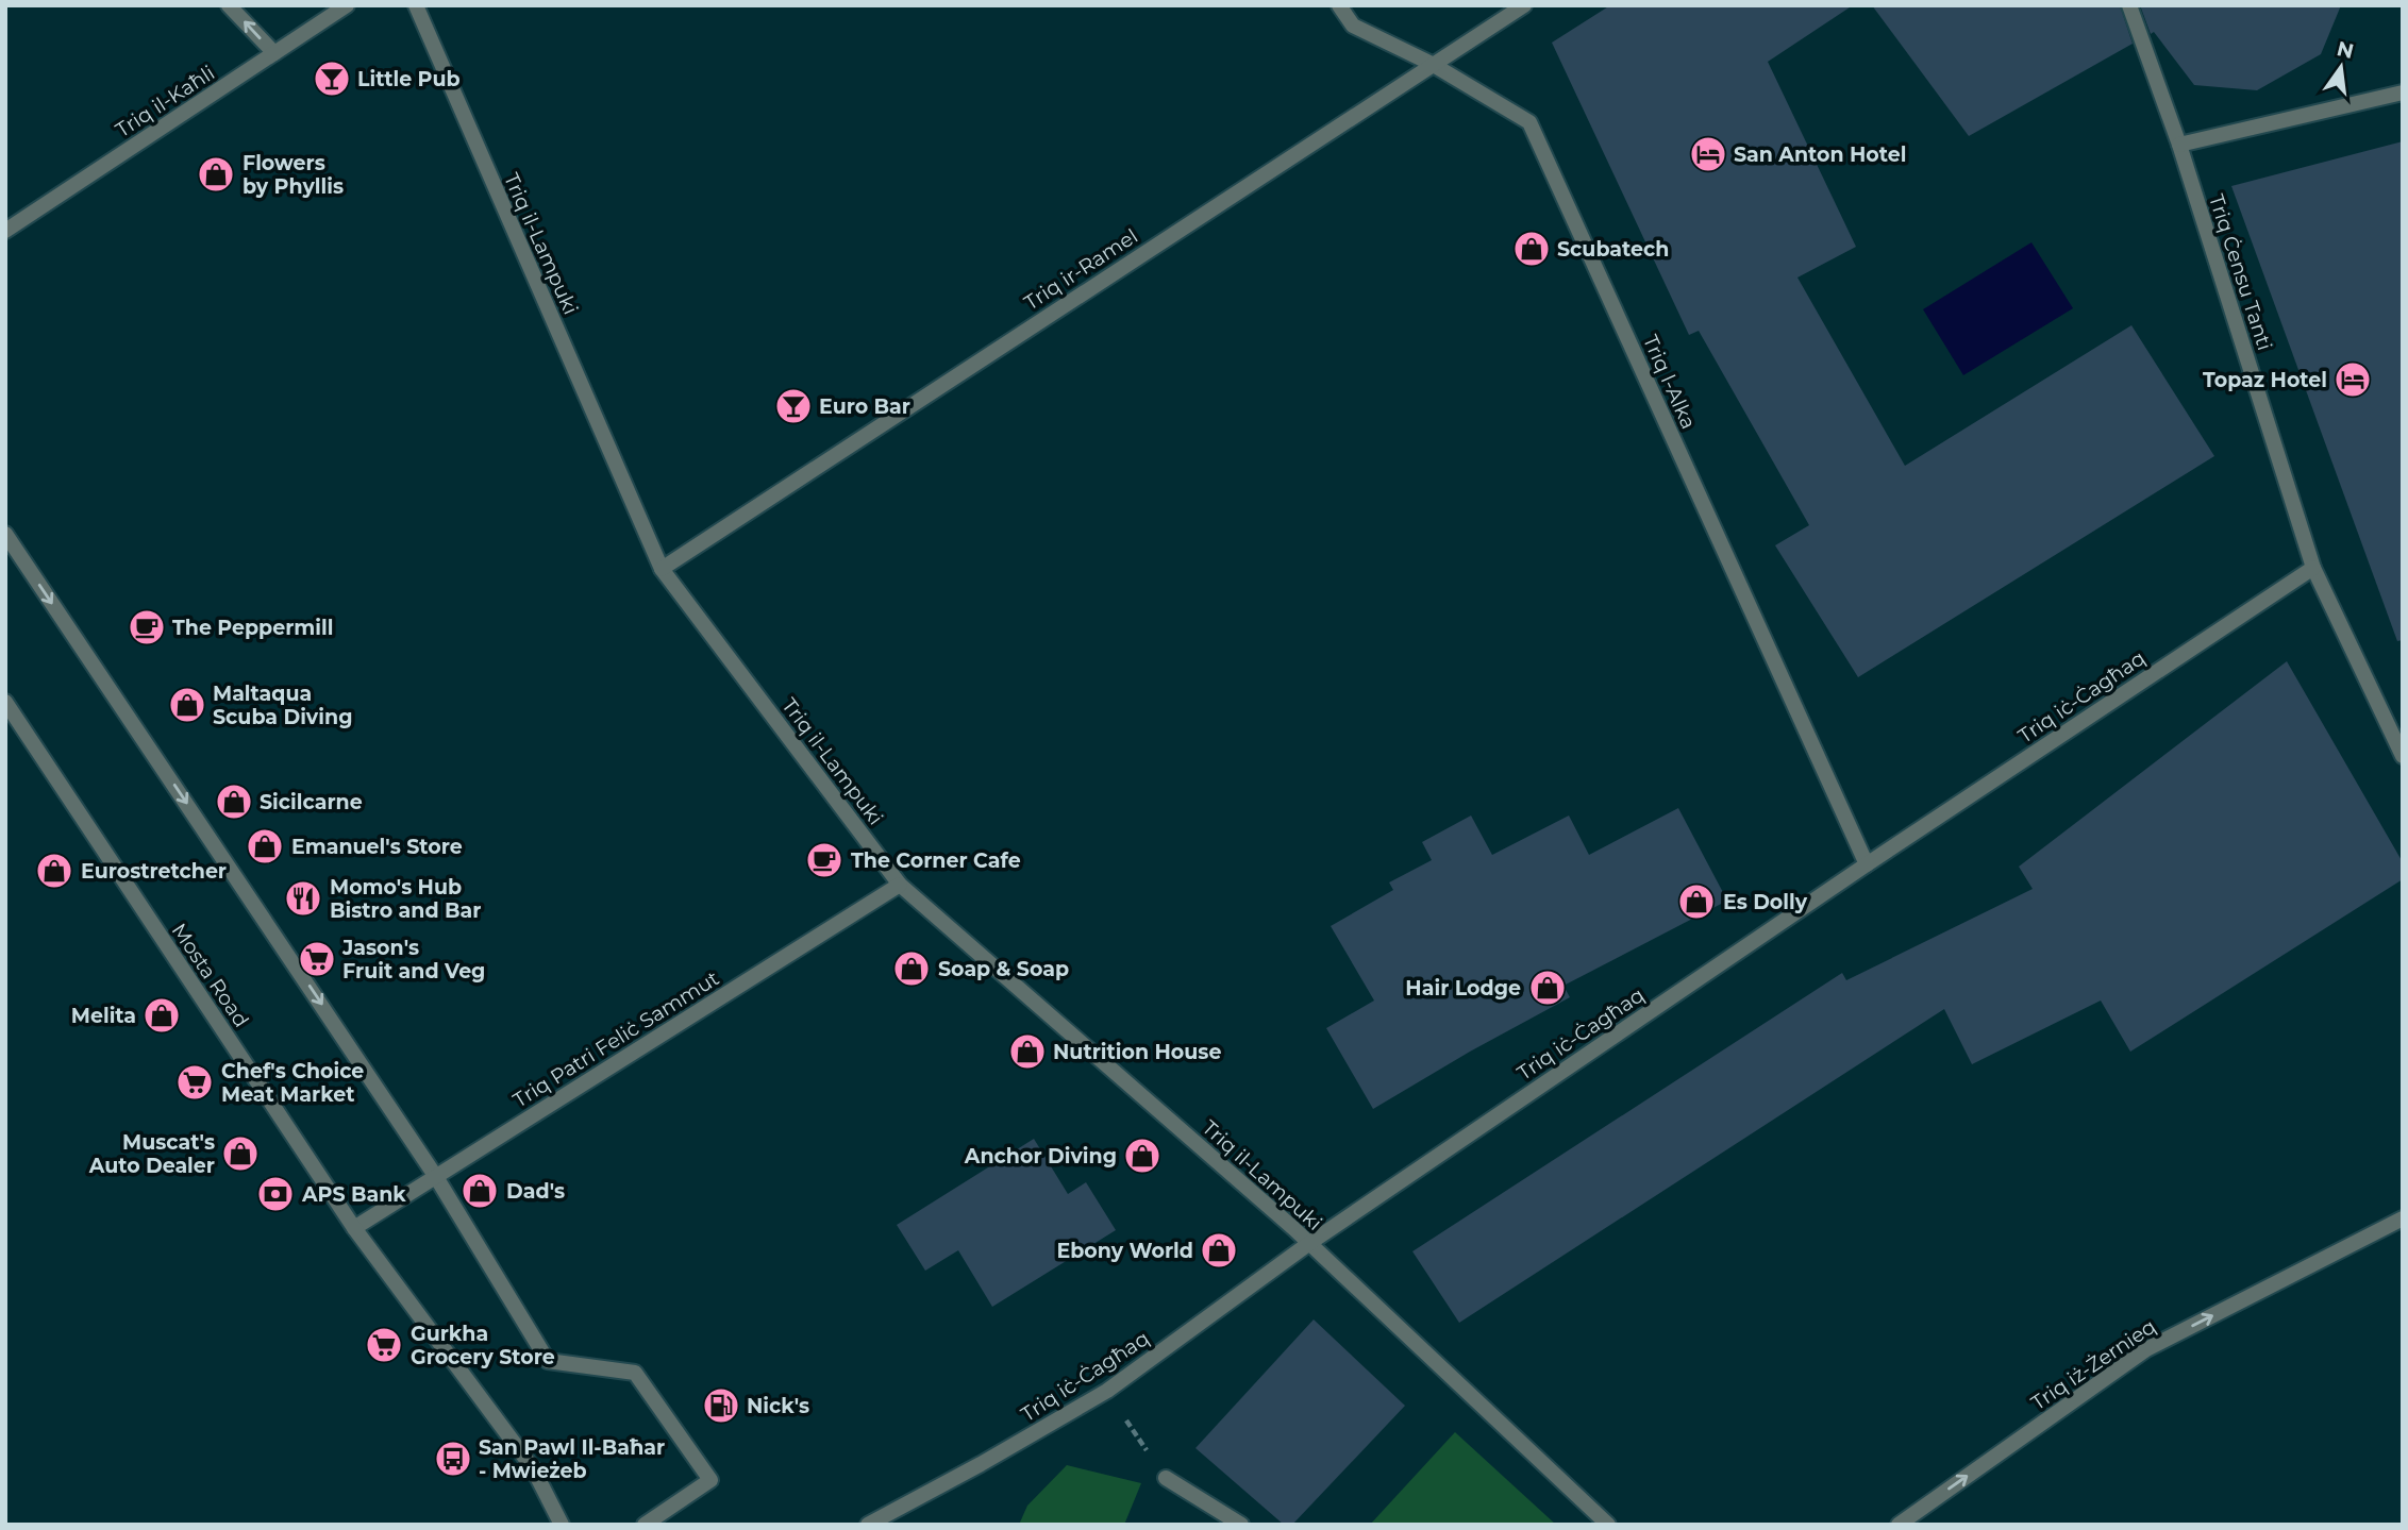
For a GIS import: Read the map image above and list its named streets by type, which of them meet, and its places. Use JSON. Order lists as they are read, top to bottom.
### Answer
{
  "streets": {
    "street": [
      "Triq il-Kaħli",
      "Triq il-Lampuki",
      "Triq ir-Ramel",
      "Triq Ċensu Tanti",
      "Triq l-Alka",
      "Triq iċ-Ċagħaq",
      "Mosta Road",
      "Triq Patri Feliċ Sammut",
      "Triq iż-Żernieq"
    ]
  },
  "crossings": [
    ["Triq il-Lampuki", "Triq ir-Ramel"],
    ["Triq il-Lampuki", "Triq iċ-Ċagħaq"],
    ["Triq il-Lampuki", "Triq Patri Feliċ Sammut"],
    ["Triq ir-Ramel", "Triq l-Alka"],
    ["Triq Ċensu Tanti", "Triq iċ-Ċagħaq"],
    ["Triq l-Alka", "Triq iċ-Ċagħaq"],
    ["Mosta Road", "Triq Patri Feliċ Sammut"]
  ],
  "one_way": ["Triq iż-Żernieq"],
  "places": {
    "bar": ["Little Pub", "Euro Bar"],
    "hotel": ["San Anton Hotel", "Topaz Hotel"],
    "shop": [
      "Flowers by Phyllis",
      "Scubatech",
      "Maltaqua Scuba Diving",
      "Sicilcarne",
      "Emanuel's Store",
      "Eurostretcher",
      "Es Dolly",
      "Soap & Soap",
      "Hair Lodge",
      "Melita",
      "Nutrition House",
      "Muscat's Auto Dealer",
      "Anchor Diving",
      "Dad's",
      "Ebony World"
    ],
    "cafe": ["The Peppermill", "The Corner Cafe"],
    "restaurant": ["Momo's Hub Bistro and Bar"],
    "supermarket": ["Jason's Fruit and Veg", "Chef's Choice Meat Market", "Gurkha Grocery Store"],
    "bank": ["APS Bank"],
    "fuel station": ["Nick's"],
    "bus stop": ["San Pawl Il-Baħar - Mwieżeb"]
  },
  "north": "top"
}
